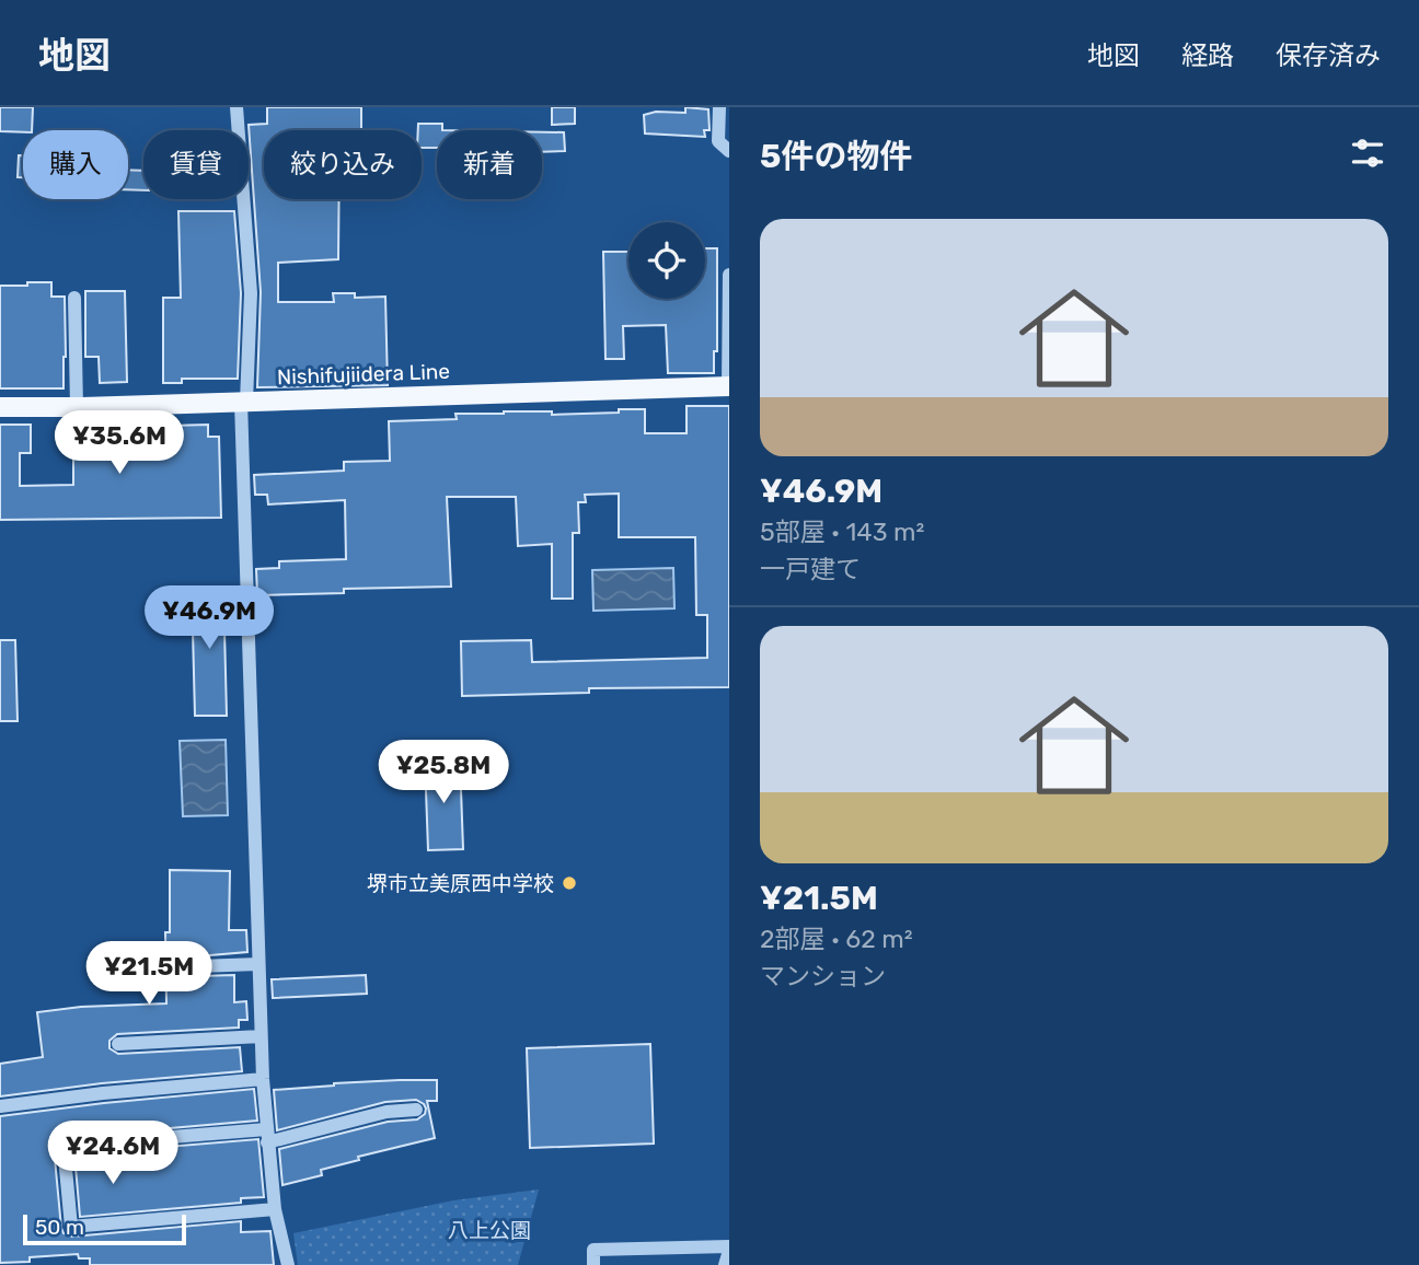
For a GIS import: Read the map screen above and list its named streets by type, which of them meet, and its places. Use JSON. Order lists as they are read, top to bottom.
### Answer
{
  "streets": {
    "main road": ["Nishifujiidera Line"]
  },
  "parks": ["八上公園"],
  "places": ["堺市立美原西中学校"],
  "scale_bar": "50 m",
  "page": {
    "header": "地図",
    "nav": ["地図", "経路", "保存済み"],
    "heading": "5件の物件",
    "chip": [
      "購入",
      "賃貸",
      "絞り込み",
      "新着"
    ],
    "list": [
      {
        "name": "¥46.9M",
        "note": "5部屋 · 143 m² · 一戸建て"
      },
      {
        "name": "¥21.5M",
        "note": "2部屋 · 62 m² · マンション"
      }
    ],
    "price": [
      "¥35.6M",
      "¥46.9M",
      "¥25.8M",
      "¥21.5M",
      "¥24.6M"
    ],
    "scale": "50 m"
  }
}
